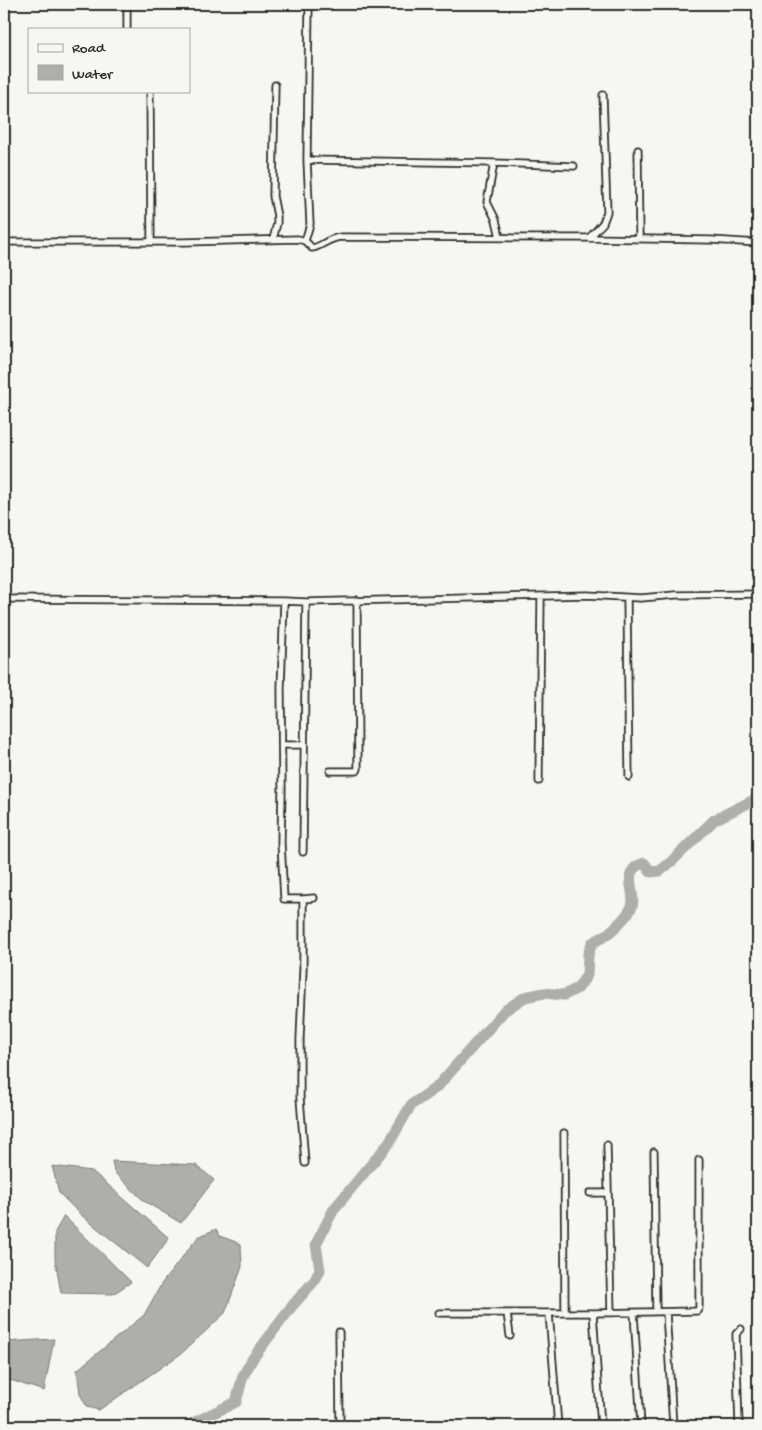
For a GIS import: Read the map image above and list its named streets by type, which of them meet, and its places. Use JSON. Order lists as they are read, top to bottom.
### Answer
{
  "legend": ["Road", "Water"]
}
